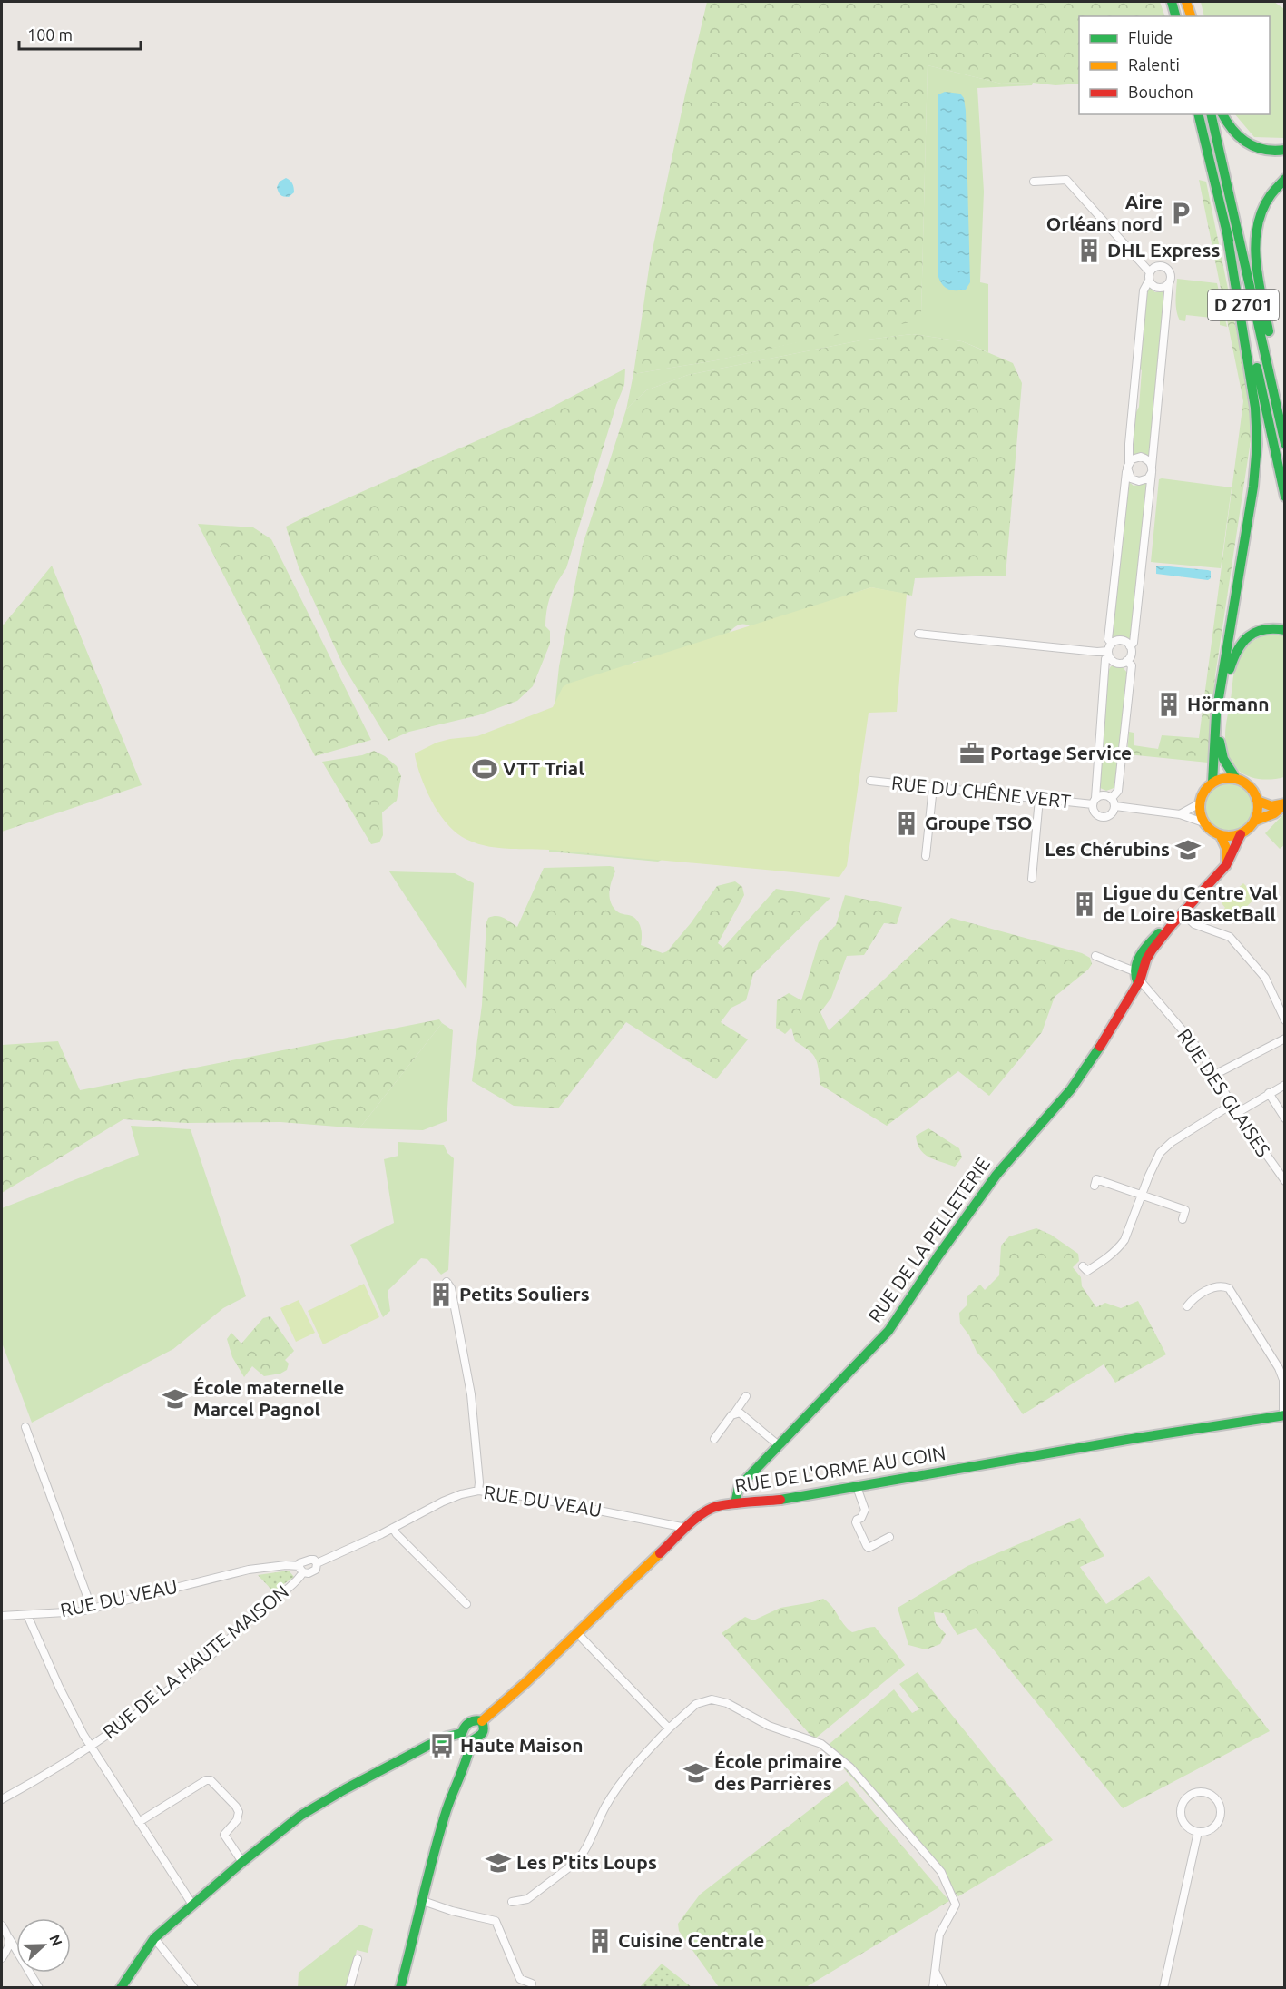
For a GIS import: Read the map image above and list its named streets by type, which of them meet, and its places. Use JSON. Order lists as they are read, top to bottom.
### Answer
{
  "streets": {
    "main road": ["D 2701", "RUE DE LA PELLETERIE", "RUE DE L'ORME AU COIN"],
    "street": [
      "RUE DU CHÊNE VERT",
      "RUE DES GLAISES",
      "RUE DU VEAU",
      "RUE DE LA HAUTE MAISON"
    ]
  },
  "crossings": [
    ["RUE DES GLAISES", "RUE DE LA PELLETERIE"],
    ["RUE DE LA PELLETERIE", "RUE DE L'ORME AU COIN"],
    ["RUE DE L'ORME AU COIN", "RUE DU VEAU"],
    ["RUE DU VEAU", "RUE DE LA HAUTE MAISON"]
  ],
  "places": {
    "parking": ["Aire Orléans nord"],
    "building": [
      "DHL Express",
      "Hörmann",
      "Groupe TSO",
      "Ligue du Centre Val de Loire BasketBall",
      "Petits Souliers",
      "Cuisine Centrale"
    ],
    "office": ["Portage Service"],
    "sports": ["VTT Trial"],
    "school or university": [
      "Les Chérubins",
      "École maternelle Marcel Pagnol",
      "École primaire des Parrières",
      "Les P'tits Loups"
    ],
    "bus stop": ["Haute Maison"]
  },
  "legend": ["Fluide", "Ralenti", "Bouchon"],
  "scale_bar": "100 m",
  "north": "right"
}
